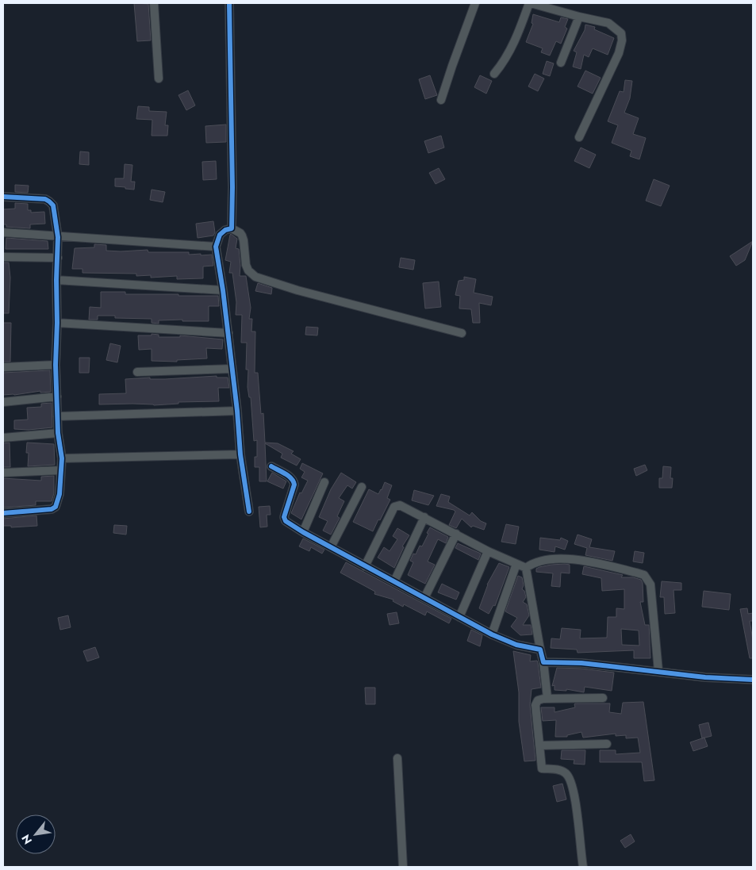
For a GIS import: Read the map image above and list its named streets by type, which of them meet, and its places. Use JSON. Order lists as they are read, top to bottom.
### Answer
{
  "north": "bottom left"
}
